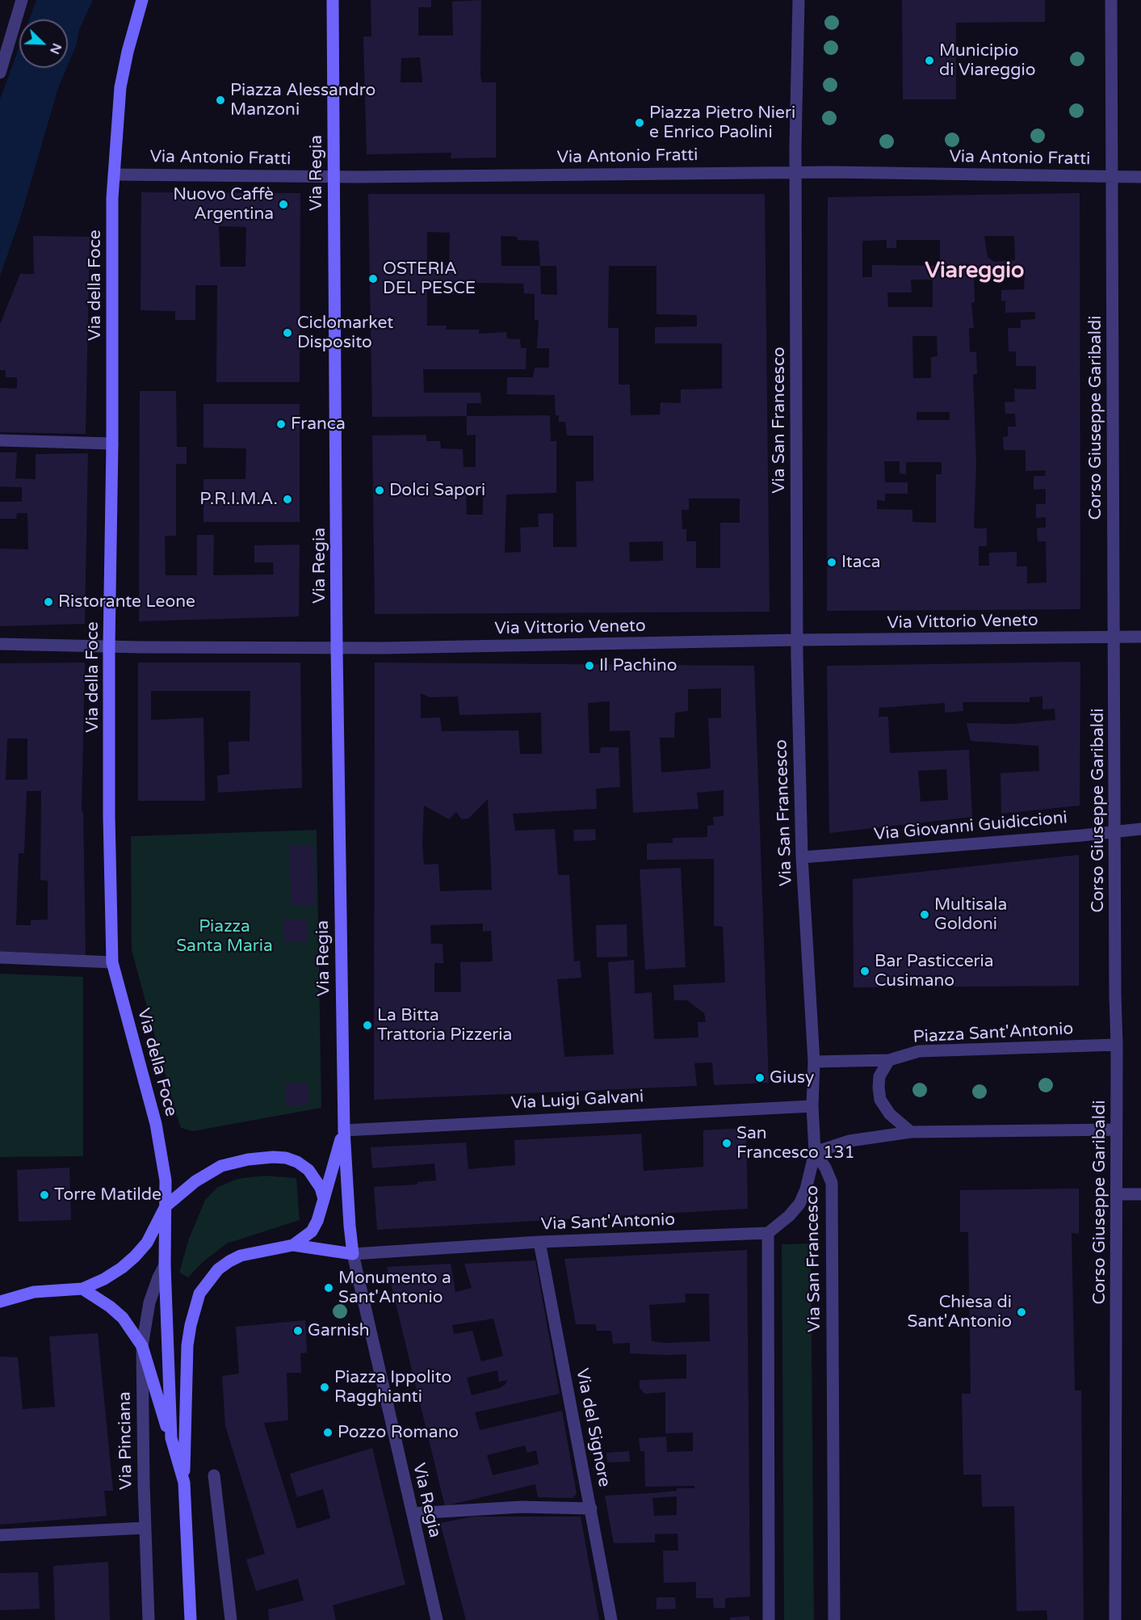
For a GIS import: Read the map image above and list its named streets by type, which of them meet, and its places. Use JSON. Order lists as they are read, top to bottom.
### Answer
{
  "streets": {
    "street": [
      "Via Antonio Fratti",
      "Via Regia",
      "Via della Foce",
      "Corso Giuseppe Garibaldi",
      "Via San Francesco",
      "Via Vittorio Veneto",
      "Via Giovanni Guidiccioni",
      "Piazza Sant'Antonio",
      "Via Luigi Galvani",
      "Via Sant'Antonio",
      "Via del Signore",
      "Via Pinciana"
    ]
  },
  "crossings": [
    ["Via Antonio Fratti", "Via Regia"],
    ["Via Antonio Fratti", "Via della Foce"],
    ["Via Antonio Fratti", "Corso Giuseppe Garibaldi"],
    ["Via Antonio Fratti", "Via San Francesco"],
    ["Via Regia", "Via Vittorio Veneto"],
    ["Via Regia", "Via Luigi Galvani"],
    ["Via Regia", "Via Sant'Antonio"],
    ["Via della Foce", "Via Vittorio Veneto"],
    ["Via della Foce", "Via Pinciana"],
    ["Corso Giuseppe Garibaldi", "Via Vittorio Veneto"],
    ["Corso Giuseppe Garibaldi", "Via Giovanni Guidiccioni"],
    ["Corso Giuseppe Garibaldi", "Piazza Sant'Antonio"],
    ["Via San Francesco", "Via Vittorio Veneto"],
    ["Via San Francesco", "Via Giovanni Guidiccioni"],
    ["Via San Francesco", "Piazza Sant'Antonio"],
    ["Via San Francesco", "Via Luigi Galvani"],
    ["Via Sant'Antonio", "Via del Signore"]
  ],
  "districts": ["Viareggio"],
  "parks": ["Piazza Santa Maria"],
  "places": [
    "Municipio di Viareggio",
    "Piazza Alessandro Manzoni",
    "Piazza Pietro Nieri e Enrico Paolini",
    "Nuovo Caffè Argentina",
    "OSTERIA DEL PESCE",
    "Ciclomarket Disposito",
    "Franca",
    "Dolci Sapori",
    "P.R.I.M.A.",
    "Itaca",
    "Ristorante Leone",
    "Il Pachino",
    "Multisala Goldoni",
    "Bar Pasticceria Cusimano",
    "La Bitta Trattoria Pizzeria",
    "Giusy",
    "San Francesco 131",
    "Torre Matilde",
    "Monumento a Sant'Antonio",
    "Chiesa di Sant'Antonio",
    "Garnish",
    "Piazza Ippolito Ragghianti",
    "Pozzo Romano"
  ],
  "north": "bottom right"
}
